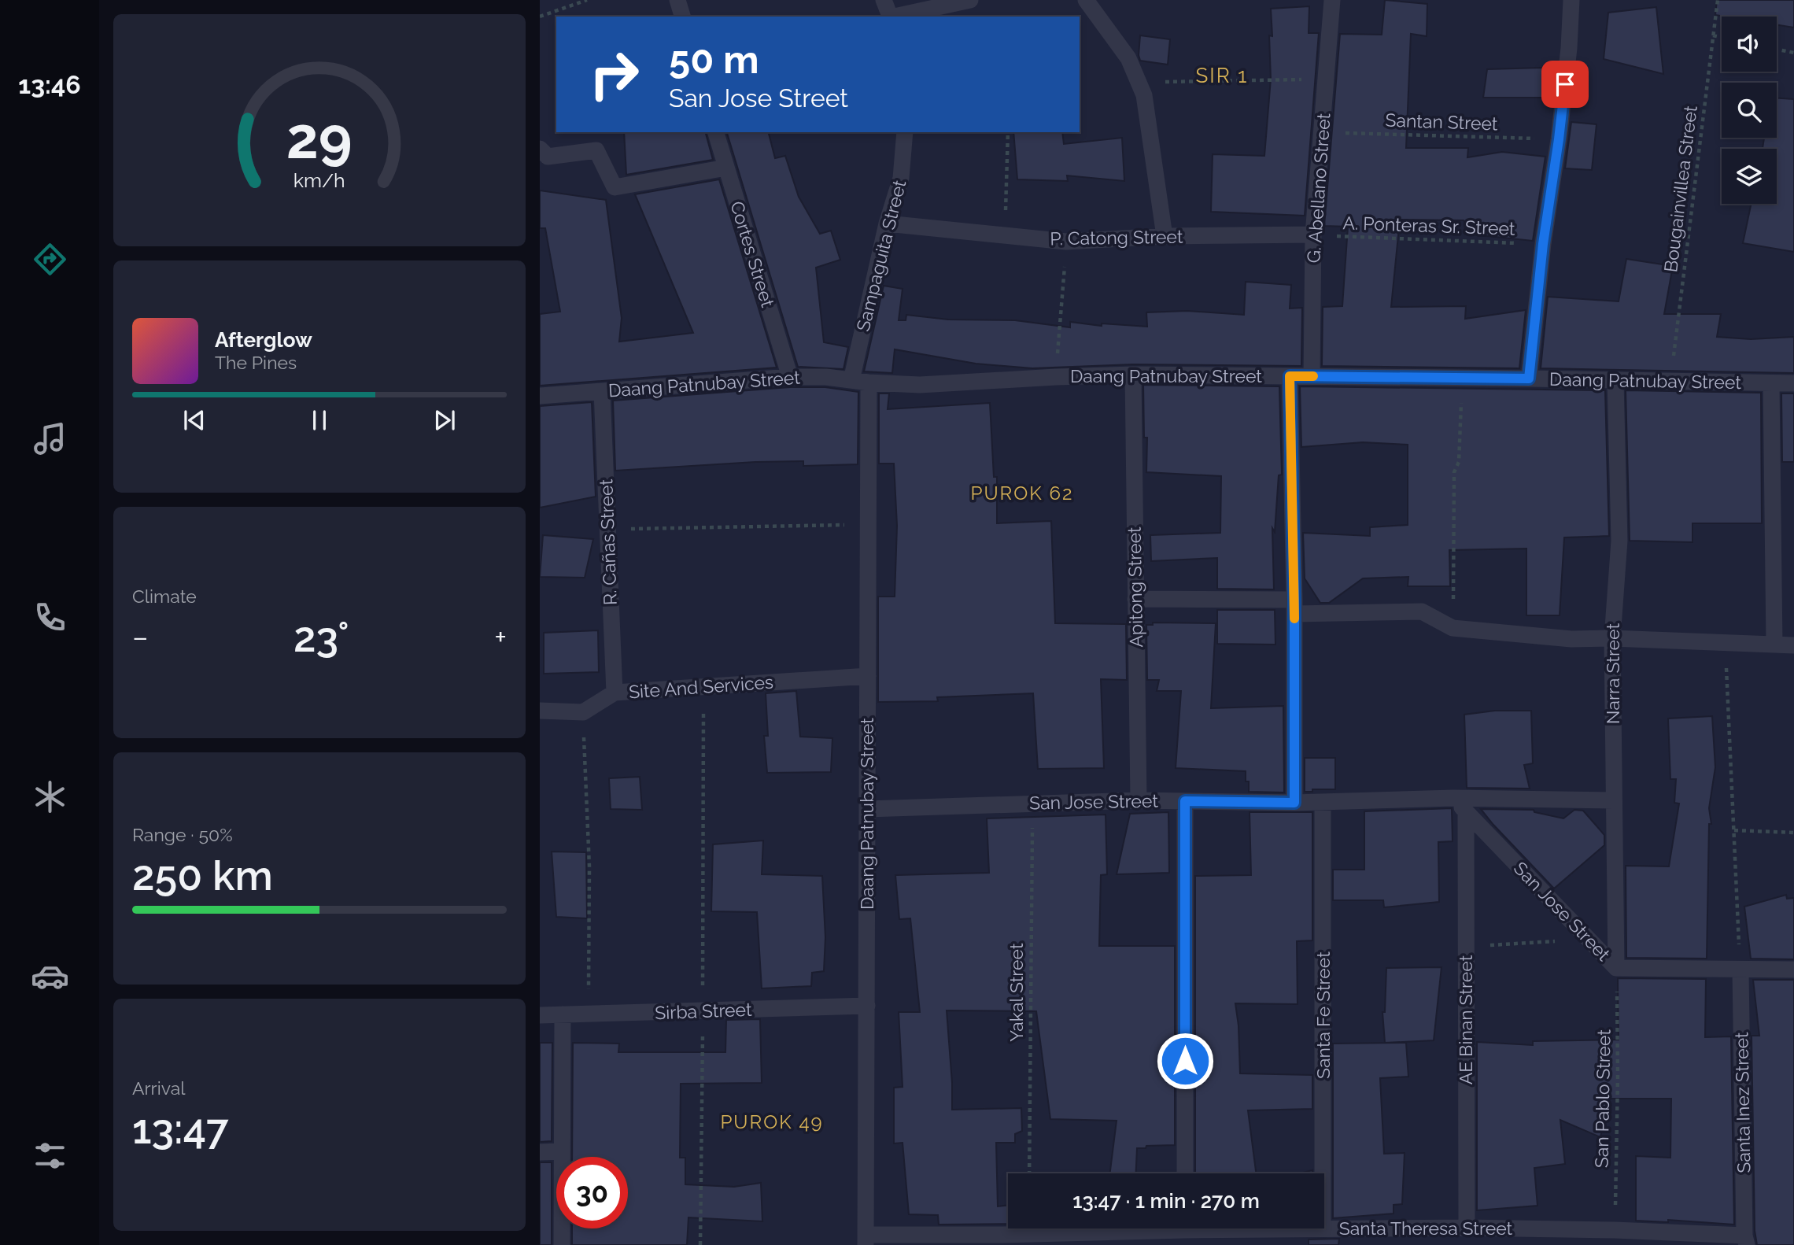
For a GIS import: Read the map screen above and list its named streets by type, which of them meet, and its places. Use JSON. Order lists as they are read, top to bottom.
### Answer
{
  "streets": {
    "street": [
      "G. Abellano Street",
      "P. Catong Street",
      "Cortes Street",
      "Sampaguita Street",
      "Daang Patnubay Street",
      "R. Cañas Street",
      "Apitong Street",
      "Narra Street",
      "Site And Services",
      "San Jose Street",
      "Sirba Street",
      "Santa Fe Street",
      "AE Binan Street",
      "Santa Inez Street",
      "Santa Theresa Street"
    ],
    "path": [
      "Santan Street",
      "Bougainvillea Street",
      "A. Ponteras Sr. Street",
      "Yakal Street",
      "San Pablo Street"
    ]
  },
  "crossings": [
    ["Santan Street", "G. Abellano Street"],
    ["G. Abellano Street", "A. Ponteras Sr. Street"],
    ["G. Abellano Street", "P. Catong Street"],
    ["G. Abellano Street", "Daang Patnubay Street"],
    ["Bougainvillea Street", "Daang Patnubay Street"],
    ["A. Ponteras Sr. Street", "P. Catong Street"],
    ["P. Catong Street", "Sampaguita Street"],
    ["Cortes Street", "Daang Patnubay Street"],
    ["Sampaguita Street", "Daang Patnubay Street"],
    ["Daang Patnubay Street", "R. Cañas Street"],
    ["Daang Patnubay Street", "Apitong Street"],
    ["Daang Patnubay Street", "Narra Street"],
    ["Daang Patnubay Street", "Site And Services"],
    ["Daang Patnubay Street", "San Jose Street"],
    ["Daang Patnubay Street", "Sirba Street"],
    ["Daang Patnubay Street", "Santa Theresa Street"],
    ["R. Cañas Street", "Site And Services"],
    ["Apitong Street", "San Jose Street"],
    ["Narra Street", "San Jose Street"],
    ["Narra Street", "San Pablo Street"],
    ["San Jose Street", "Yakal Street"],
    ["San Jose Street", "Santa Fe Street"],
    ["San Jose Street", "AE Binan Street"],
    ["San Jose Street", "San Pablo Street"],
    ["San Jose Street", "Santa Inez Street"],
    ["AE Binan Street", "Santa Theresa Street"],
    ["San Pablo Street", "Santa Theresa Street"],
    ["Santa Inez Street", "Santa Theresa Street"]
  ],
  "districts": ["SIR 1", "PUROK 62", "PUROK 49"],
  "page": {
    "tabs": "13:46",
    "turn": ["50 m", "San Jose Street"],
    "song": ["Afterglow", "The Pines"],
    "tile": [
      "Climate",
      ["Range · 50%", "250 km"],
      ["Arrival", "13:47"]
    ],
    "heat": ["−", "23°", "+"],
    "limit": "30",
    "trip": "13:47 · 1 min · 270 m",
    "gauge": ["29", "km/h"]
  }
}
